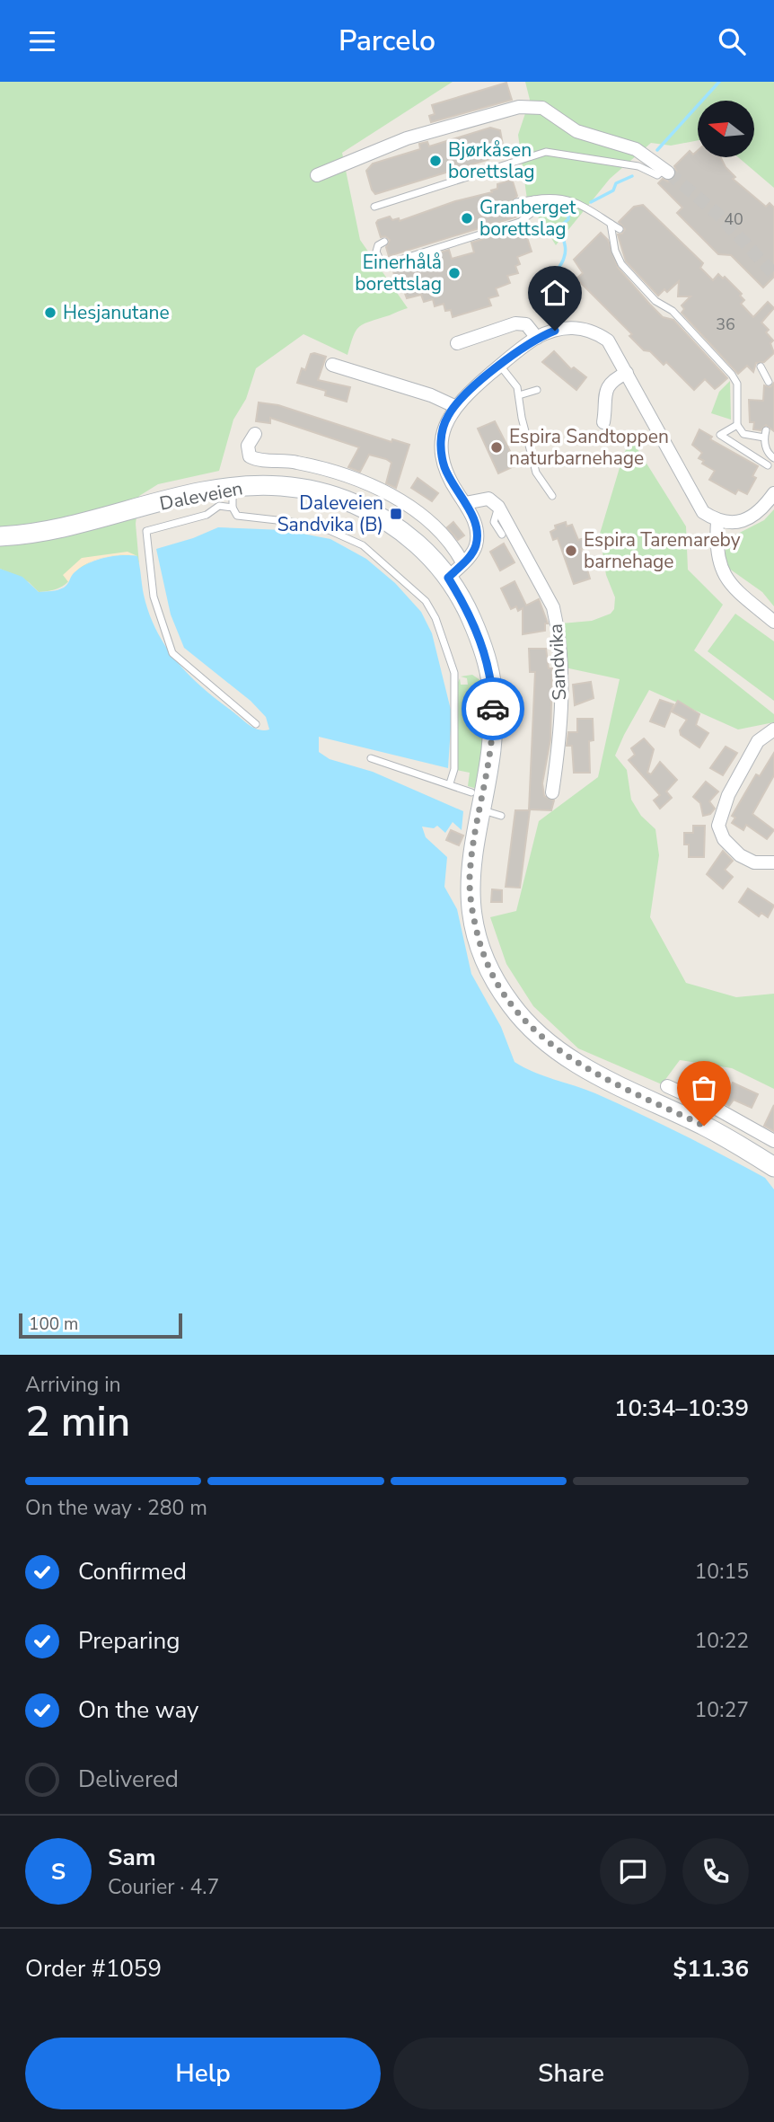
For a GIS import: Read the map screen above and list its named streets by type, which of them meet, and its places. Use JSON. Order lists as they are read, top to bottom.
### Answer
{
  "streets": {
    "main road": ["Daleveien"],
    "street": ["Sandvika"]
  },
  "places": {
    "other": [
      "Bjørkåsen borettslag",
      "Granberget borettslag",
      "Einerhålå borettslag",
      "Hesjanutane",
      "Espira Sandtoppen naturbarnehage",
      "Espira Taremareby barnehage"
    ],
    "transit": ["Daleveien Sandvika (B)"]
  },
  "house_numbers": ["40", "36"],
  "scale_bar": "100 m",
  "north": "left",
  "page": {
    "header": "Parcelo",
    "scale": "100 m",
    "heading": ["2 min", "Arriving in", "10:34–10:39"],
    "panel": [
      "Sam",
      "Courier · 4.7",
      "Order #1059",
      "$11.36"
    ],
    "bar": "On the way · 280 m",
    "list": [
      ["Confirmed", "10:15"],
      ["Preparing", "10:22"],
      ["On the way", "10:27"],
      "Delivered"
    ],
    "round": "S",
    "buttons": ["Help", "Share"]
  }
}
